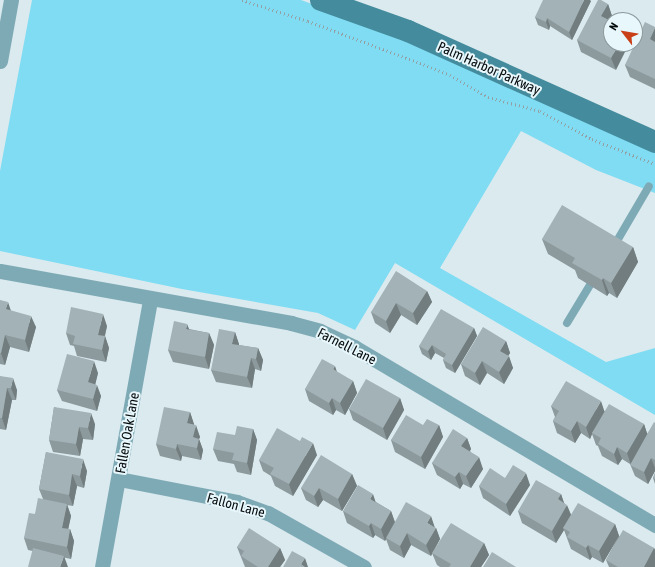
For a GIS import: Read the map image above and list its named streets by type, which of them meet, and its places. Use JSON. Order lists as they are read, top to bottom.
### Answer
{
  "streets": {
    "street": [
      "Palm Harbor Parkway",
      "Farnell Lane",
      "Fallen Oak Lane",
      "Fallon Lane"
    ]
  },
  "crossings": [
    ["Farnell Lane", "Fallen Oak Lane"],
    ["Fallen Oak Lane", "Fallon Lane"]
  ],
  "north": "top left"
}
